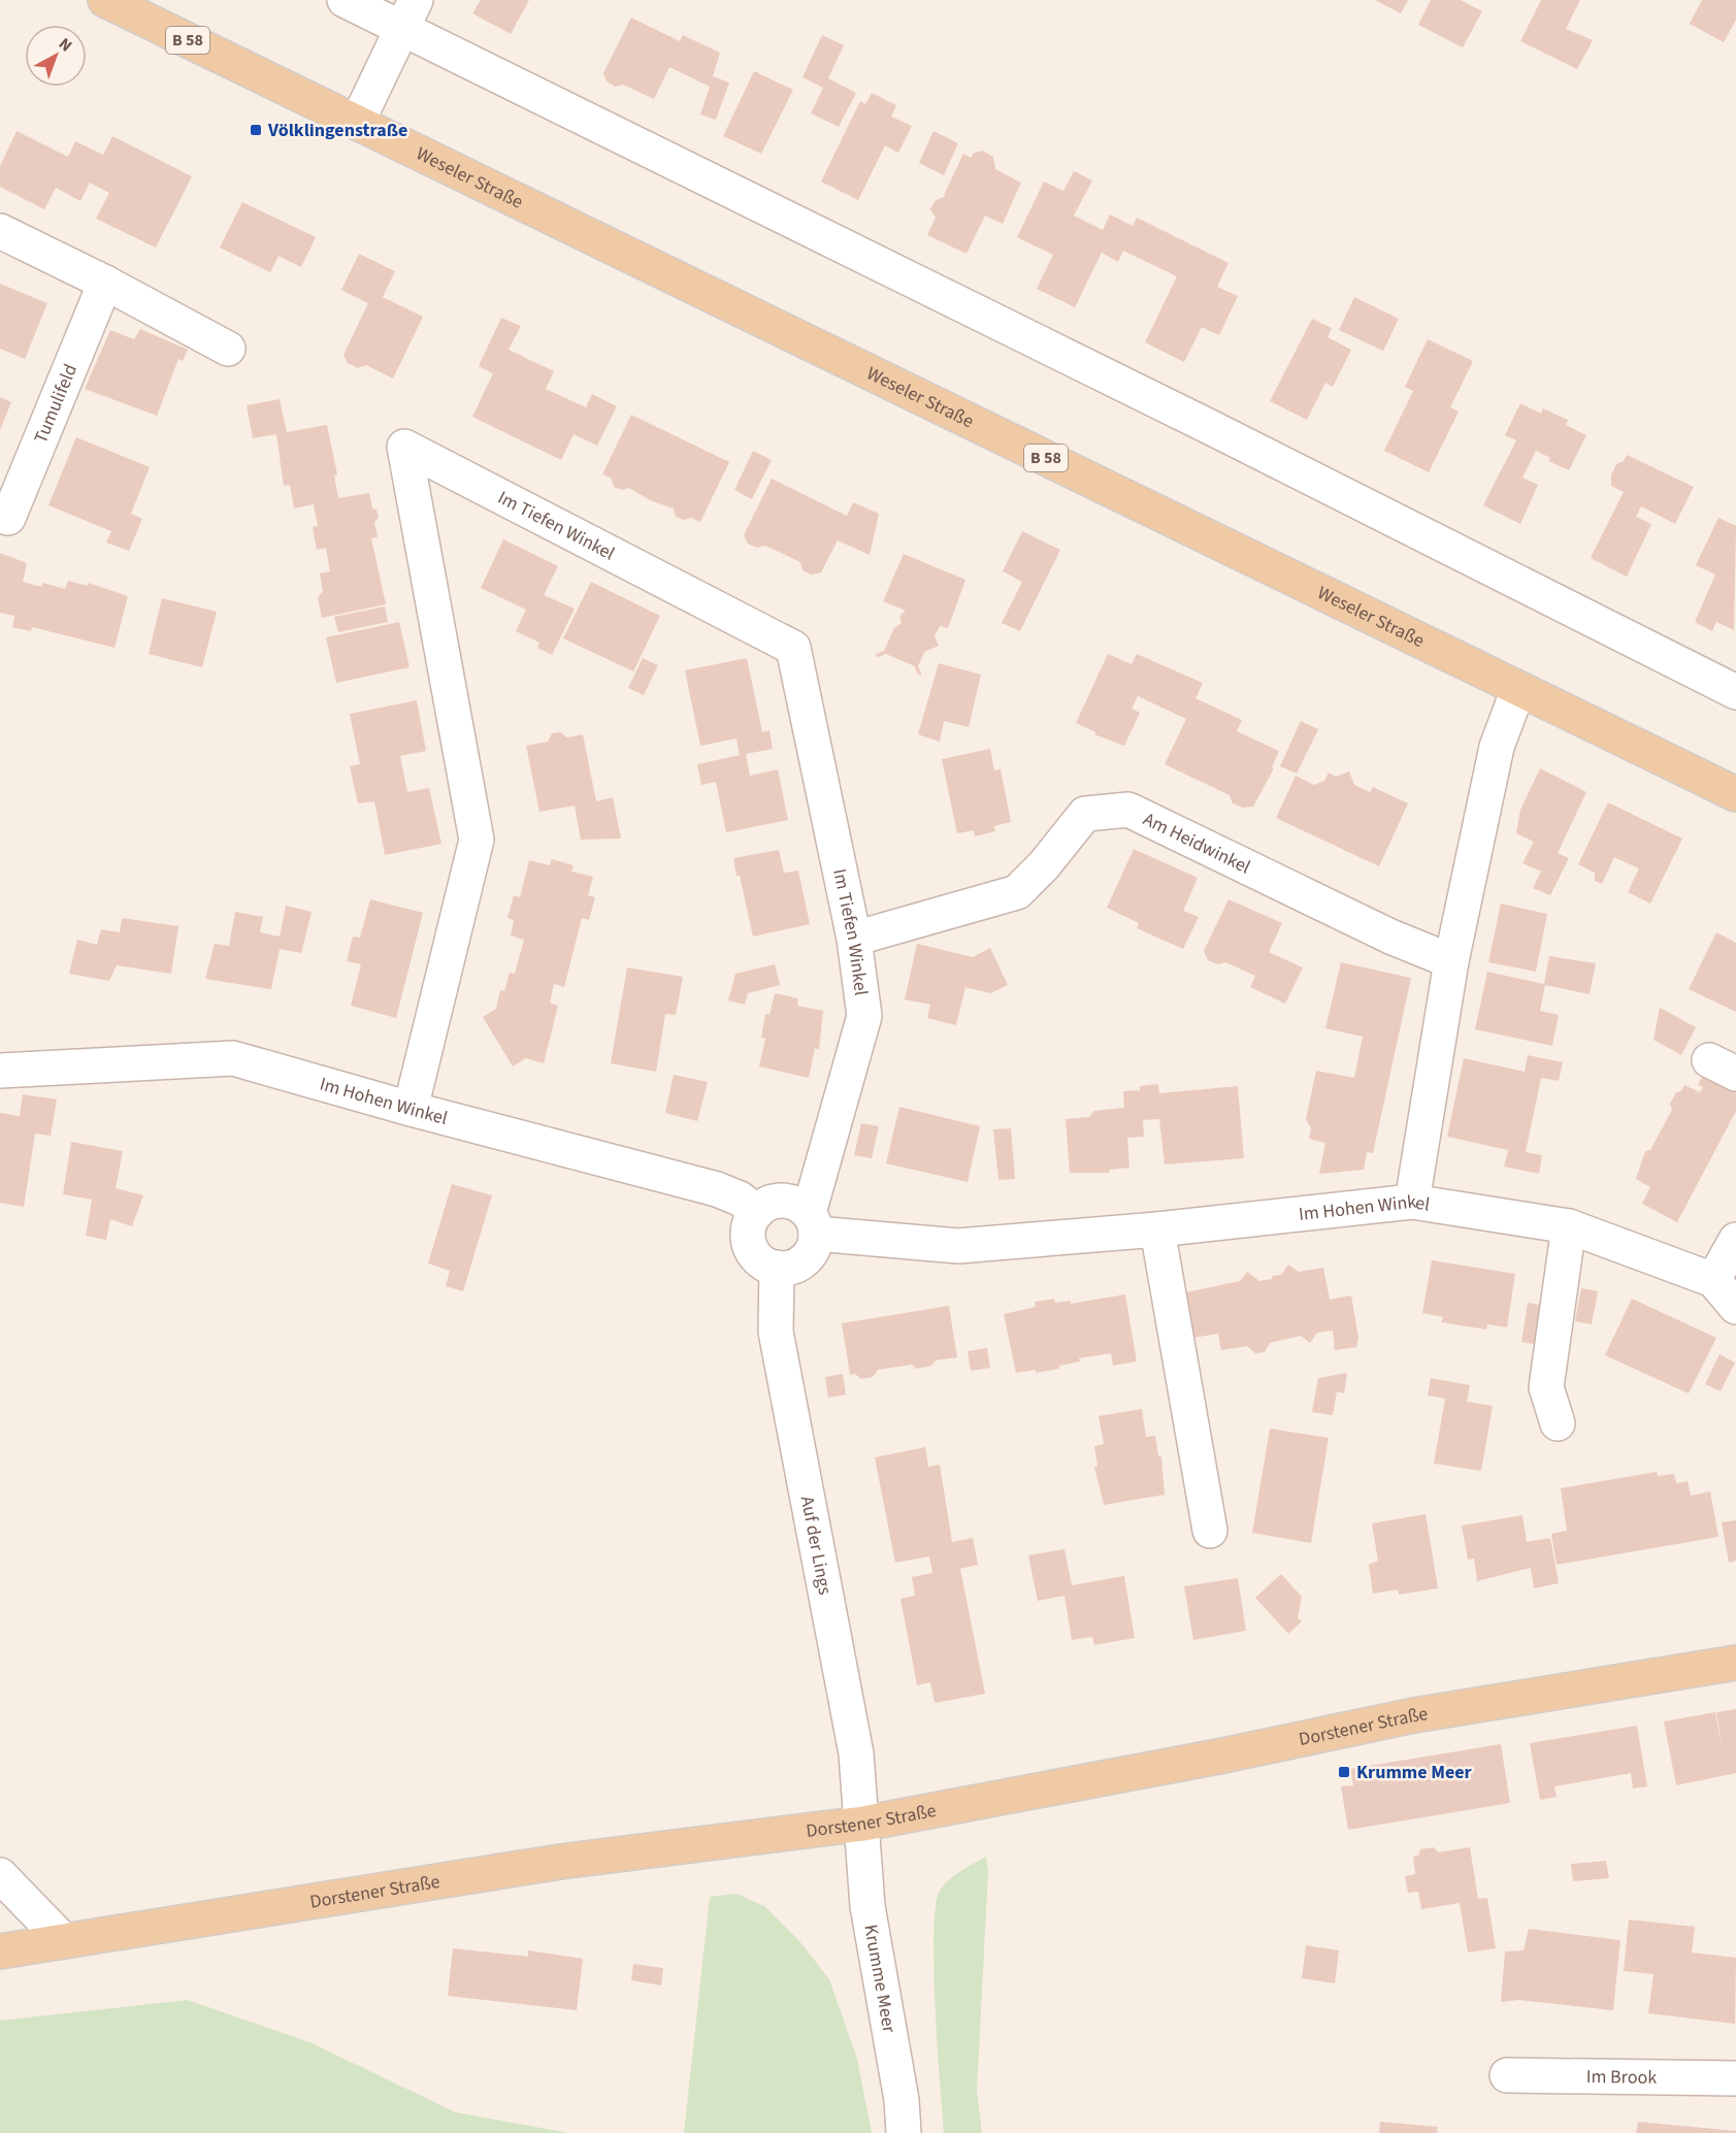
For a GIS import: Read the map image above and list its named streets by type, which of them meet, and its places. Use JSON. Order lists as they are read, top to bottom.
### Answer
{
  "streets": {
    "main road": ["B 58", "Weseler Straße", "Dorstener Straße"],
    "street": [
      "Tumulifeld",
      "Im Tiefen Winkel",
      "Am Heidwinkel",
      "Im Hohen Winkel",
      "Auf der Lings",
      "Krumme Meer",
      "Im Brook"
    ]
  },
  "crossings": [
    ["Im Tiefen Winkel", "Am Heidwinkel"],
    ["Im Tiefen Winkel", "Im Hohen Winkel"],
    ["Im Tiefen Winkel", "Auf der Lings"],
    ["Im Hohen Winkel", "Auf der Lings"],
    ["Auf der Lings", "Dorstener Straße"],
    ["Auf der Lings", "Krumme Meer"],
    ["Dorstener Straße", "Krumme Meer"]
  ],
  "places": {
    "transit": ["Völklingenstraße", "Krumme Meer"]
  },
  "north": "top right"
}
